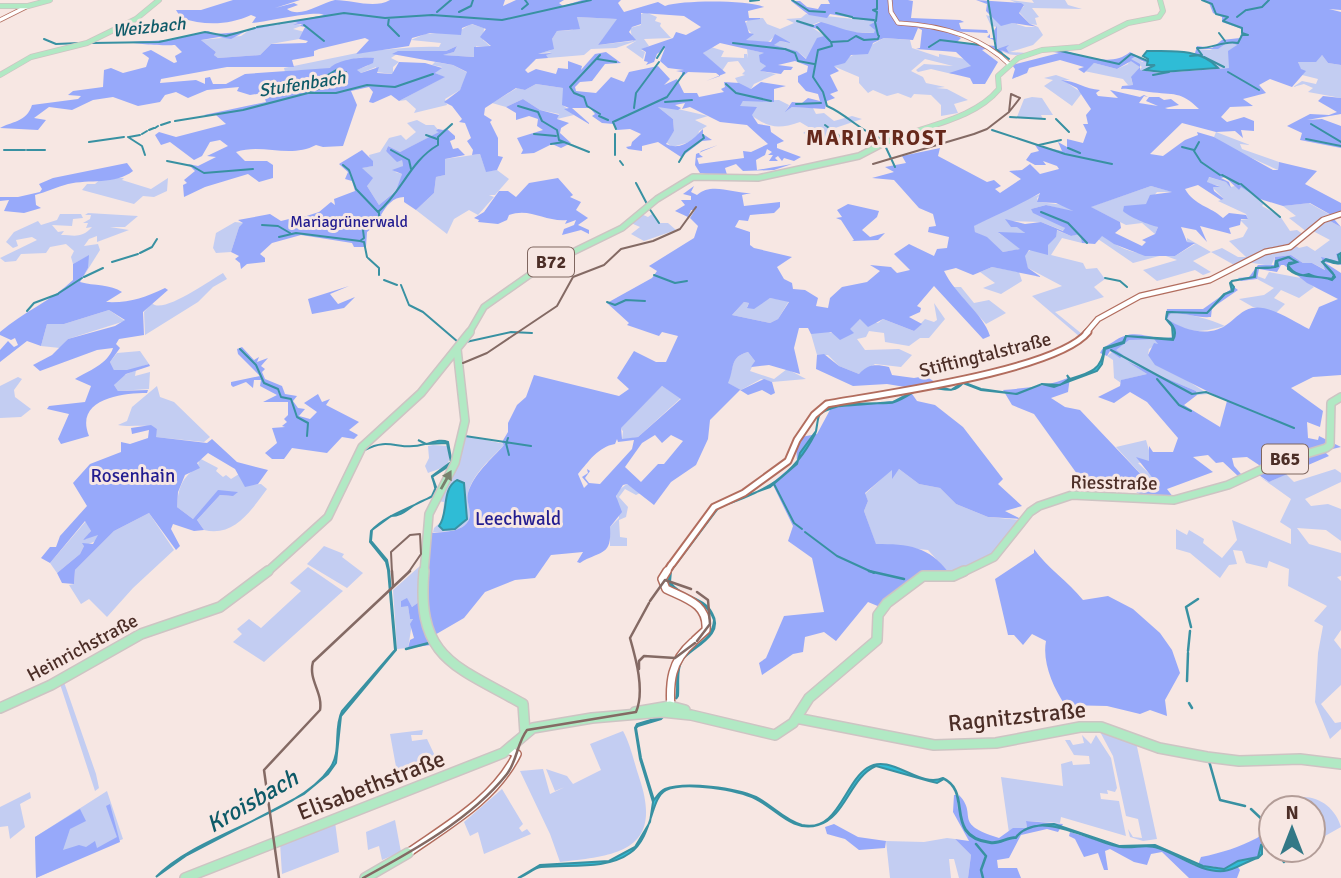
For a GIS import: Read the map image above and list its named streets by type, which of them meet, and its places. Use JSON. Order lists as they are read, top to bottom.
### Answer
{
  "streets": {
    "main road": [
      "B72",
      "B65",
      "Riesstraße",
      "Heinrichstraße",
      "Ragnitzstraße",
      "Elisabethstraße"
    ],
    "street": ["Stiftingtalstraße"]
  },
  "crossings": [
    ["B72", "Heinrichstraße"],
    ["Stiftingtalstraße", "Ragnitzstraße"],
    ["Riesstraße", "Ragnitzstraße"]
  ],
  "districts": ["MARIATROST"],
  "water": ["Weizbach", "Stufenbach", "Kroisbach"],
  "parks": ["Mariagrünerwald", "Rosenhain", "Leechwald"],
  "north": "top"
}
